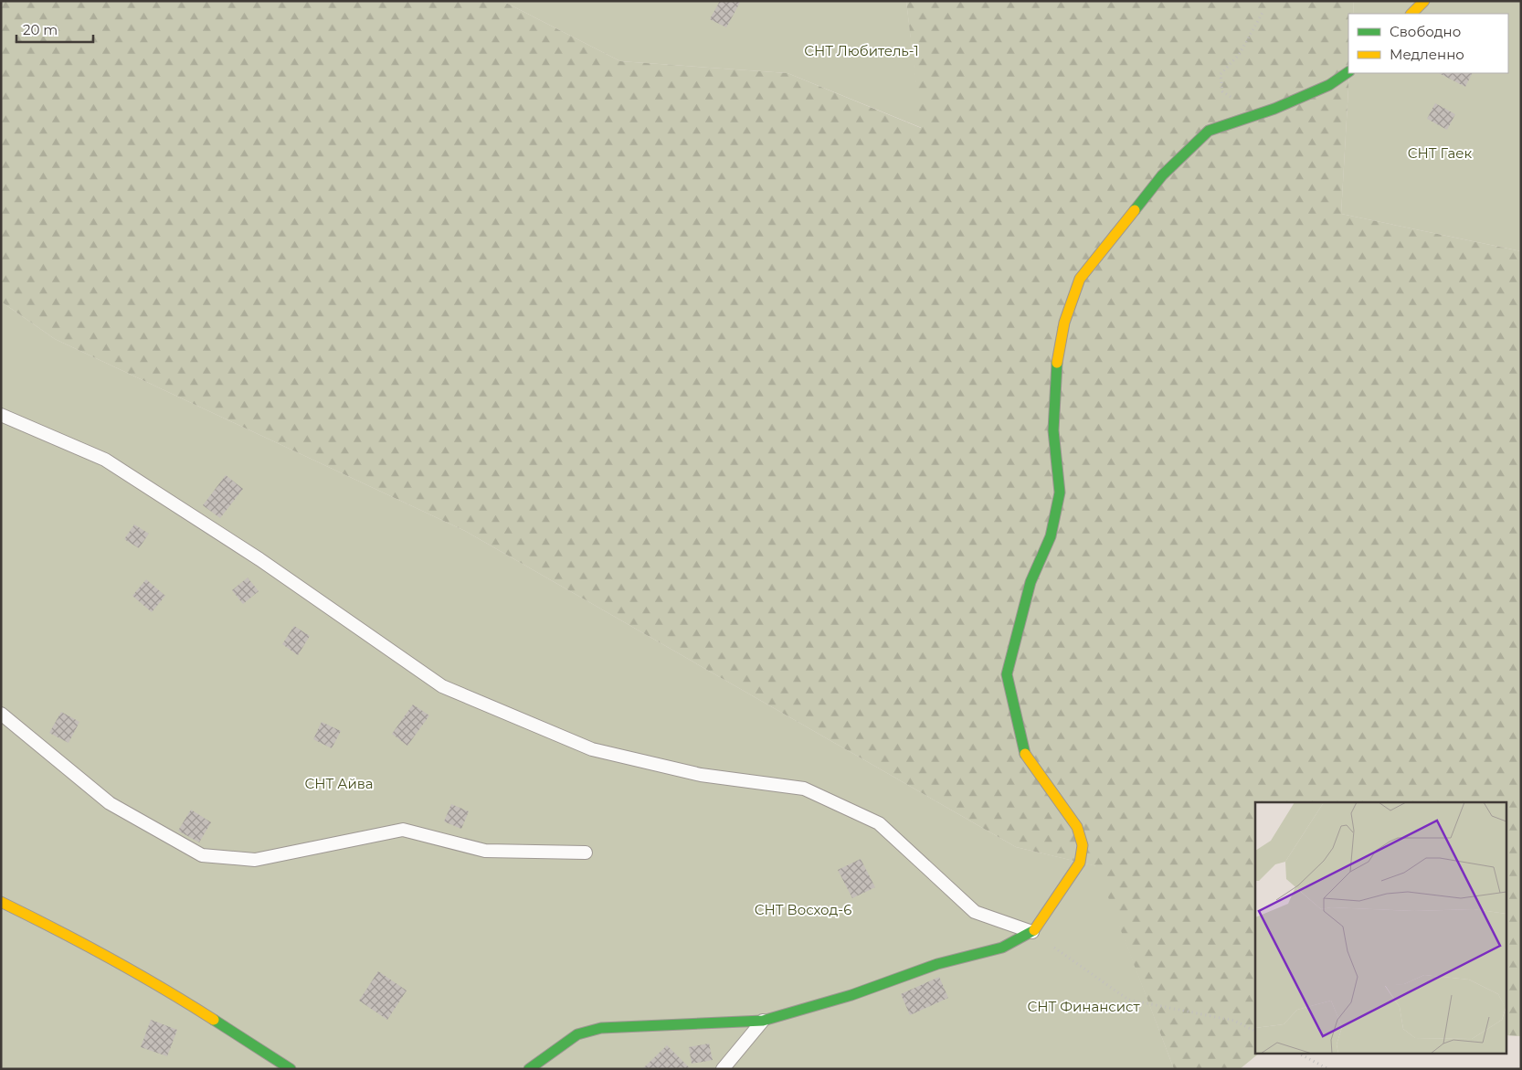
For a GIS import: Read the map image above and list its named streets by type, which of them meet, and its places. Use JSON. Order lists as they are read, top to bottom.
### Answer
{
  "parks": [
    "СНТ Любитель-1",
    "СНТ Гаек",
    "СНТ Айва",
    "СНТ Восход-6",
    "СНТ Финансист"
  ],
  "legend": ["Свободно", "Медленно"],
  "scale_bar": "20 m"
}
